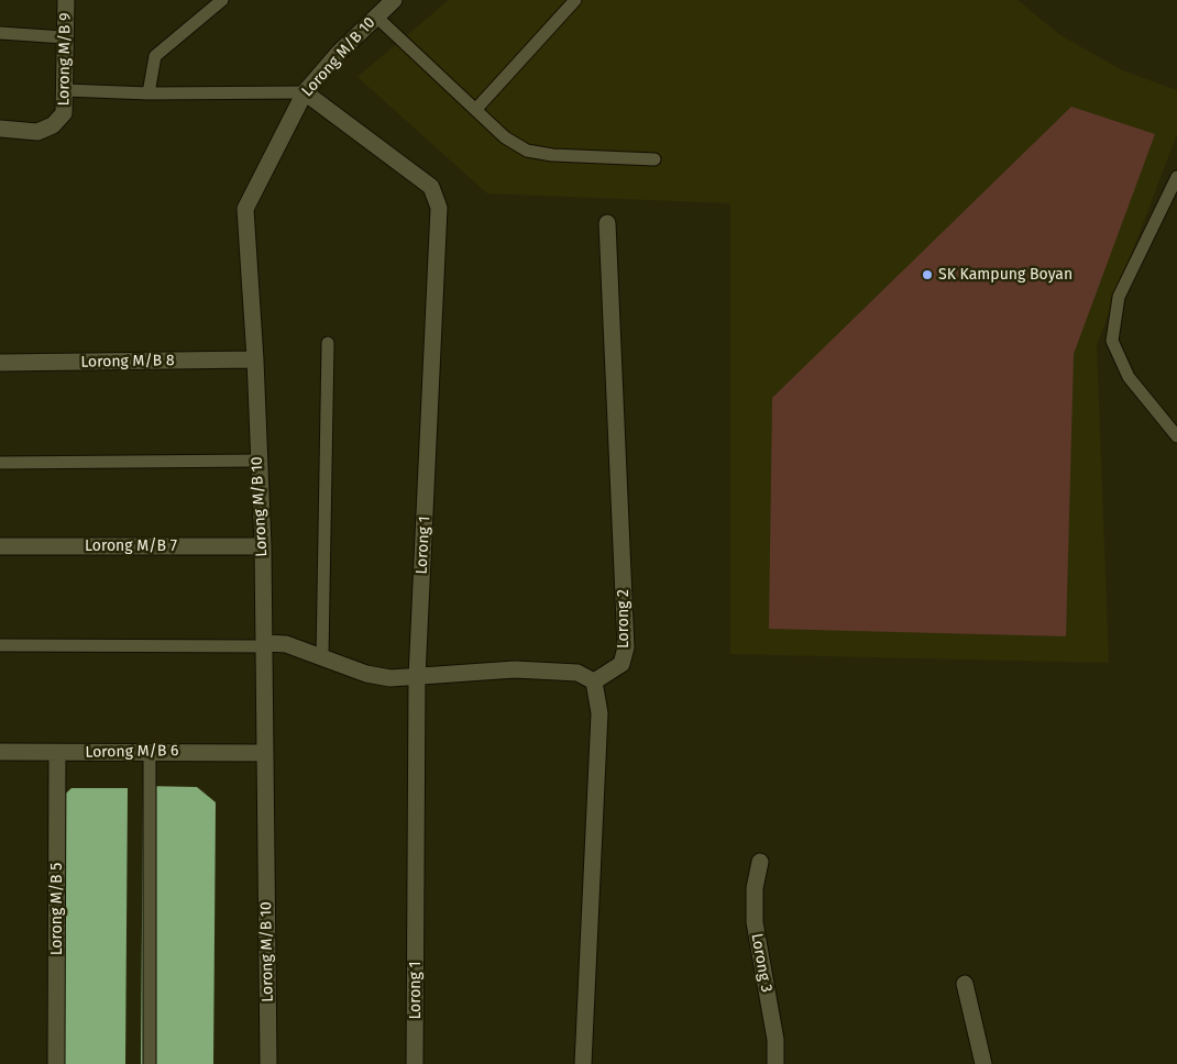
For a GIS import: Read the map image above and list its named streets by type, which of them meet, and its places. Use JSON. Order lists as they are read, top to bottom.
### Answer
{
  "streets": {
    "street": [
      "Lorong M/B 10",
      "Lorong M/B 9",
      "Lorong M/B 8",
      "Lorong 1",
      "Lorong M/B 7",
      "Lorong 2",
      "Lorong M/B 6",
      "Lorong M/B 5",
      "Lorong 3"
    ]
  },
  "crossings": [
    ["Lorong M/B 10", "Lorong M/B 8"],
    ["Lorong M/B 10", "Lorong 1"],
    ["Lorong M/B 10", "Lorong M/B 7"],
    ["Lorong M/B 10", "Lorong M/B 6"],
    ["Lorong M/B 6", "Lorong M/B 5"]
  ],
  "places": ["SK Kampung Boyan"]
}
